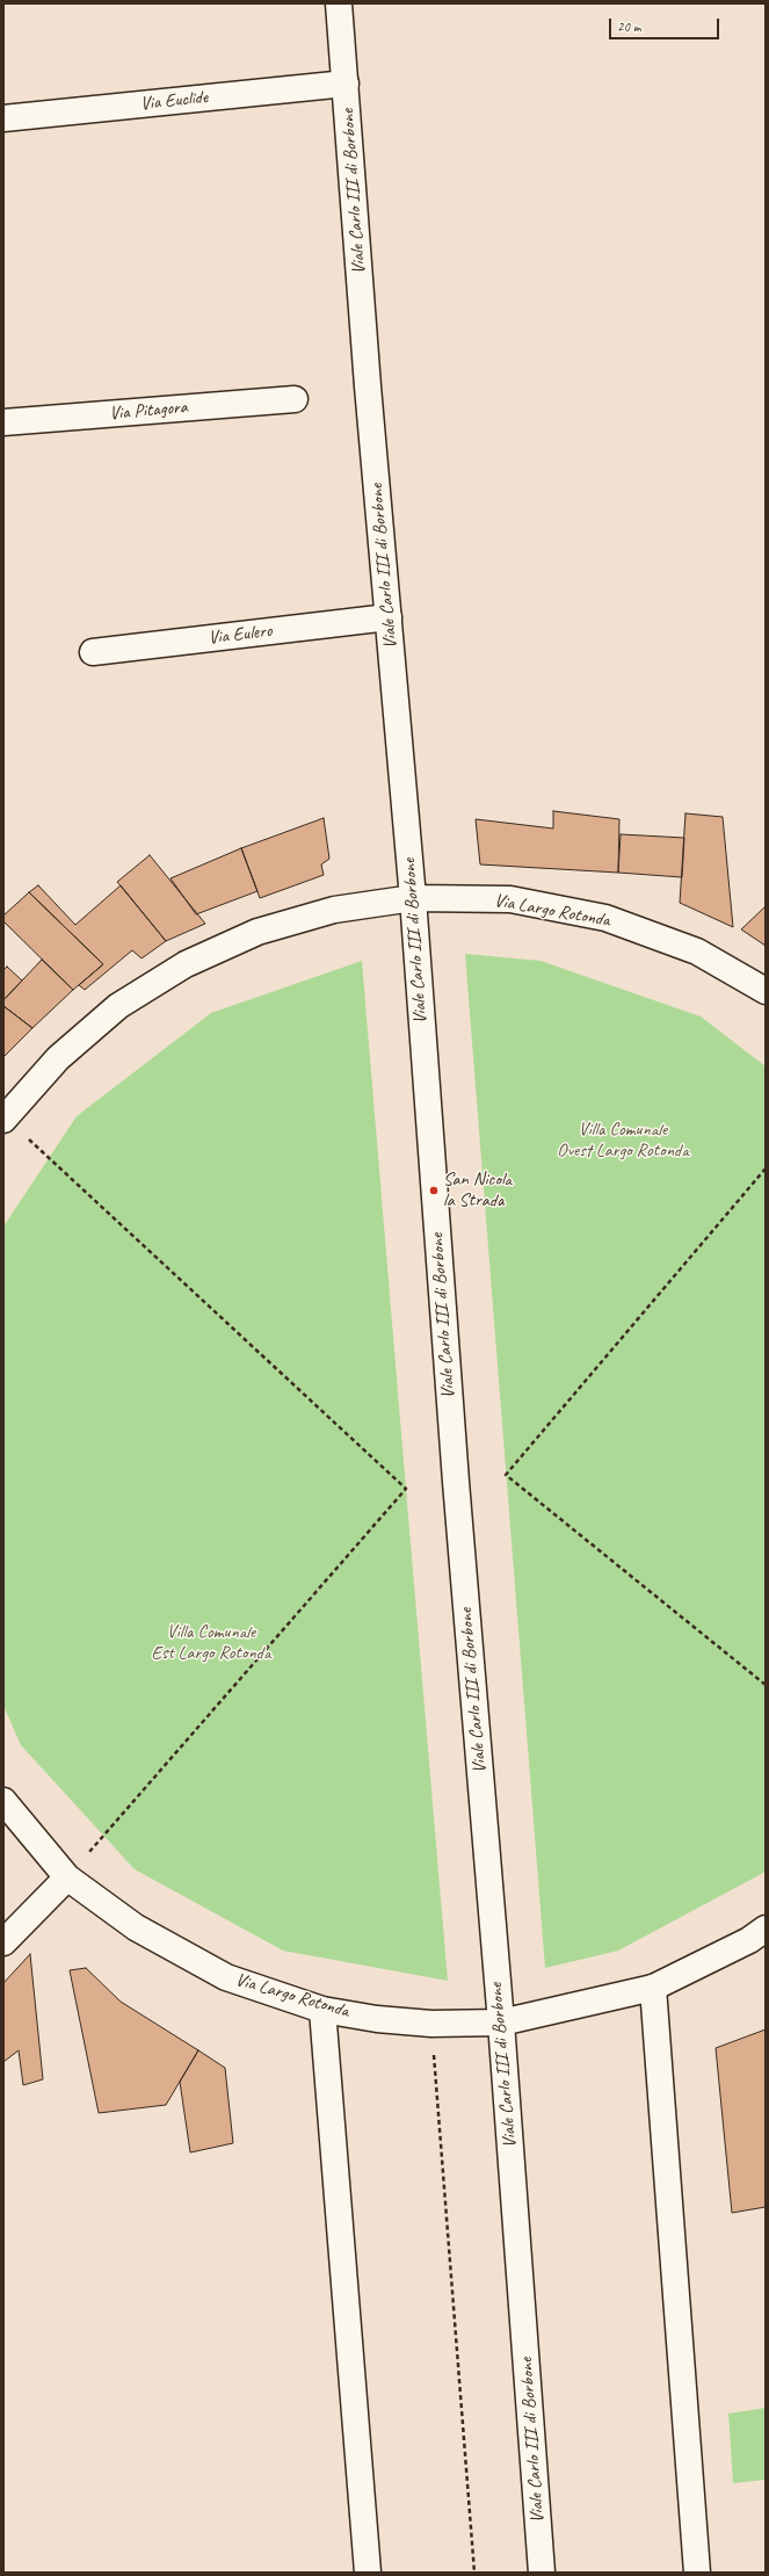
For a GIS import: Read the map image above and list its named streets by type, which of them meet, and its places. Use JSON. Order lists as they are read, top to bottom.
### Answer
{
  "streets": {
    "street": [
      "Via Euclide",
      "Viale Carlo III di Borbone",
      "Via Pitagora",
      "Via Eulero",
      "Via Largo Rotonda"
    ]
  },
  "crossings": [
    ["Via Euclide", "Viale Carlo III di Borbone"],
    ["Viale Carlo III di Borbone", "Via Eulero"],
    ["Viale Carlo III di Borbone", "Via Largo Rotonda"]
  ],
  "parks": ["Villa Comunale Ovest Largo Rotonda", "Villa Comunale Est Largo Rotonda"],
  "places": ["San Nicola la Strada"],
  "scale_bar": "20 m"
}
